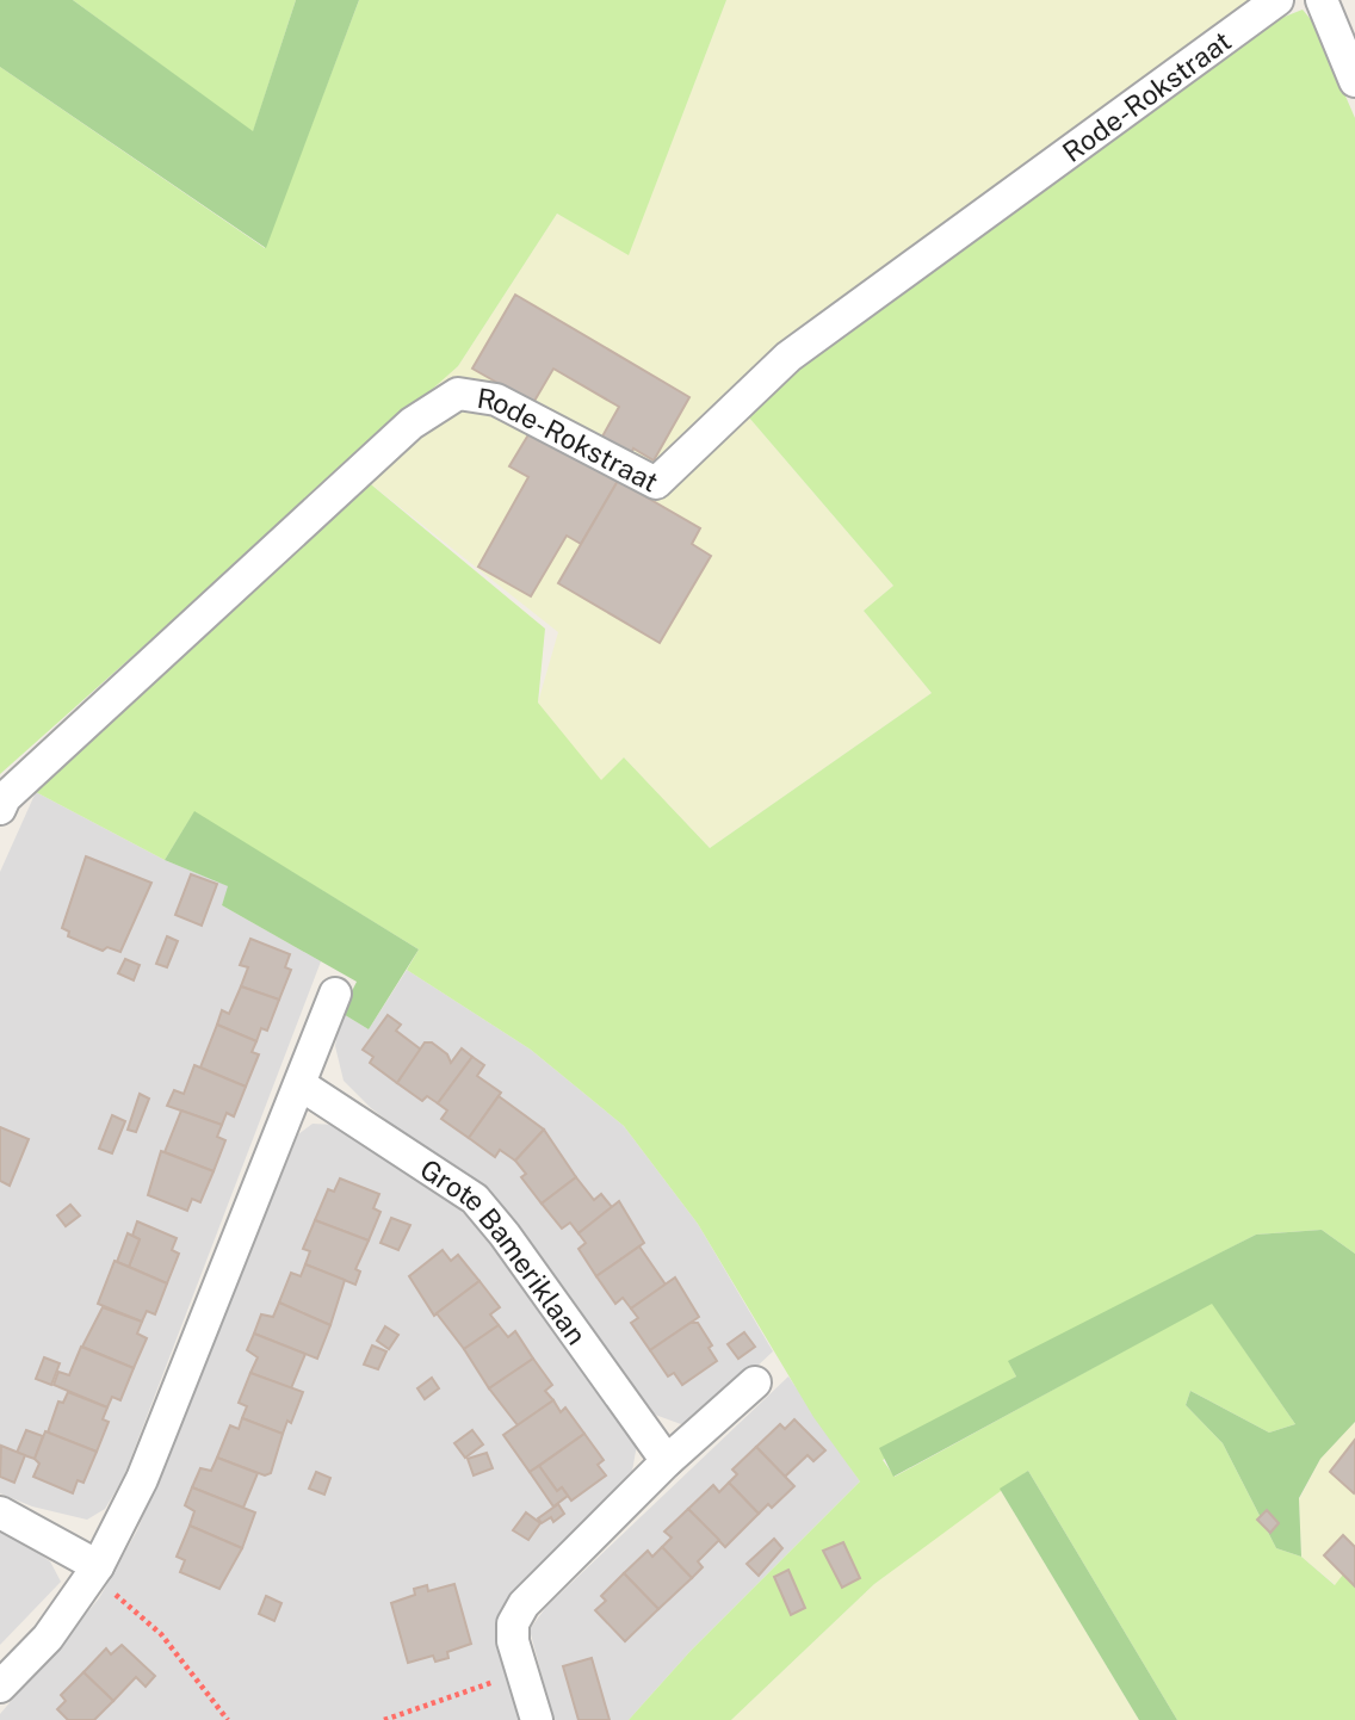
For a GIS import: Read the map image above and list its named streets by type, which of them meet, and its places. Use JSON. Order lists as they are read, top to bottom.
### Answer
{
  "streets": {
    "street": ["Rode-Rokstraat", "Grote Bameriklaan"]
  }
}
